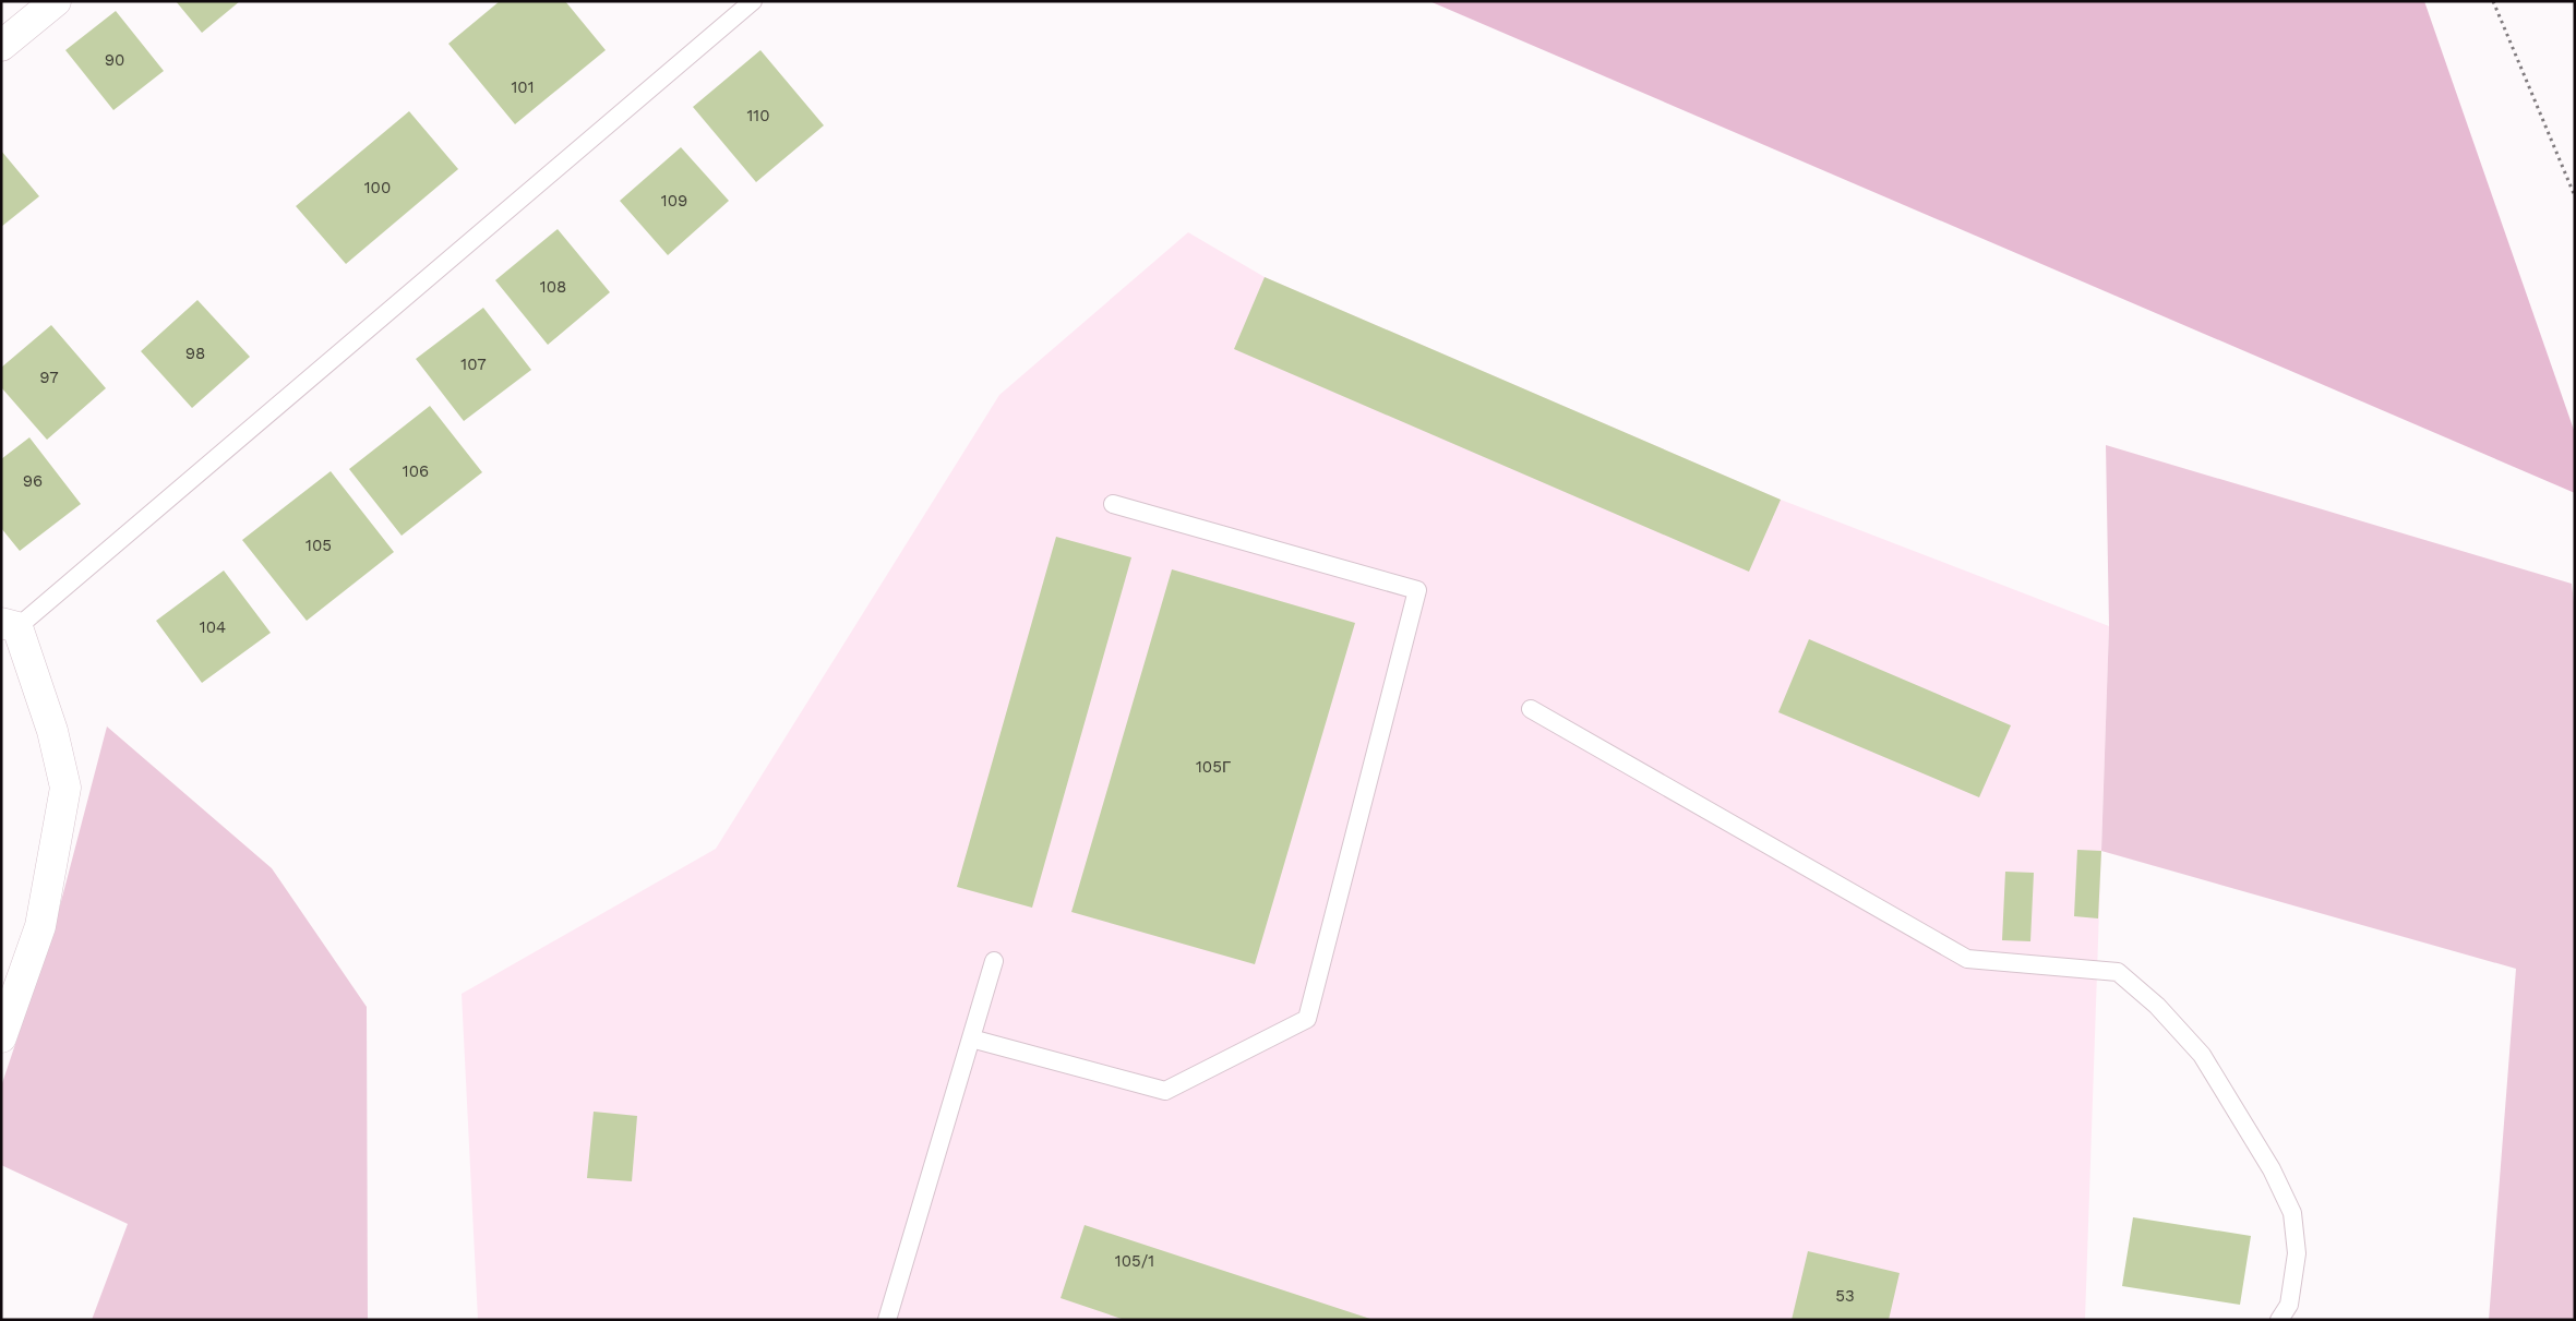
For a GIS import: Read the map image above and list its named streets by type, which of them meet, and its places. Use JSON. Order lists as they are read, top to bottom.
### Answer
{
  "house_numbers": [
    "90",
    "101",
    "110",
    "100",
    "109",
    "108",
    "98",
    "107",
    "97",
    "106",
    "96",
    "105",
    "104",
    "105Г",
    "105/1",
    "53"
  ]
}
